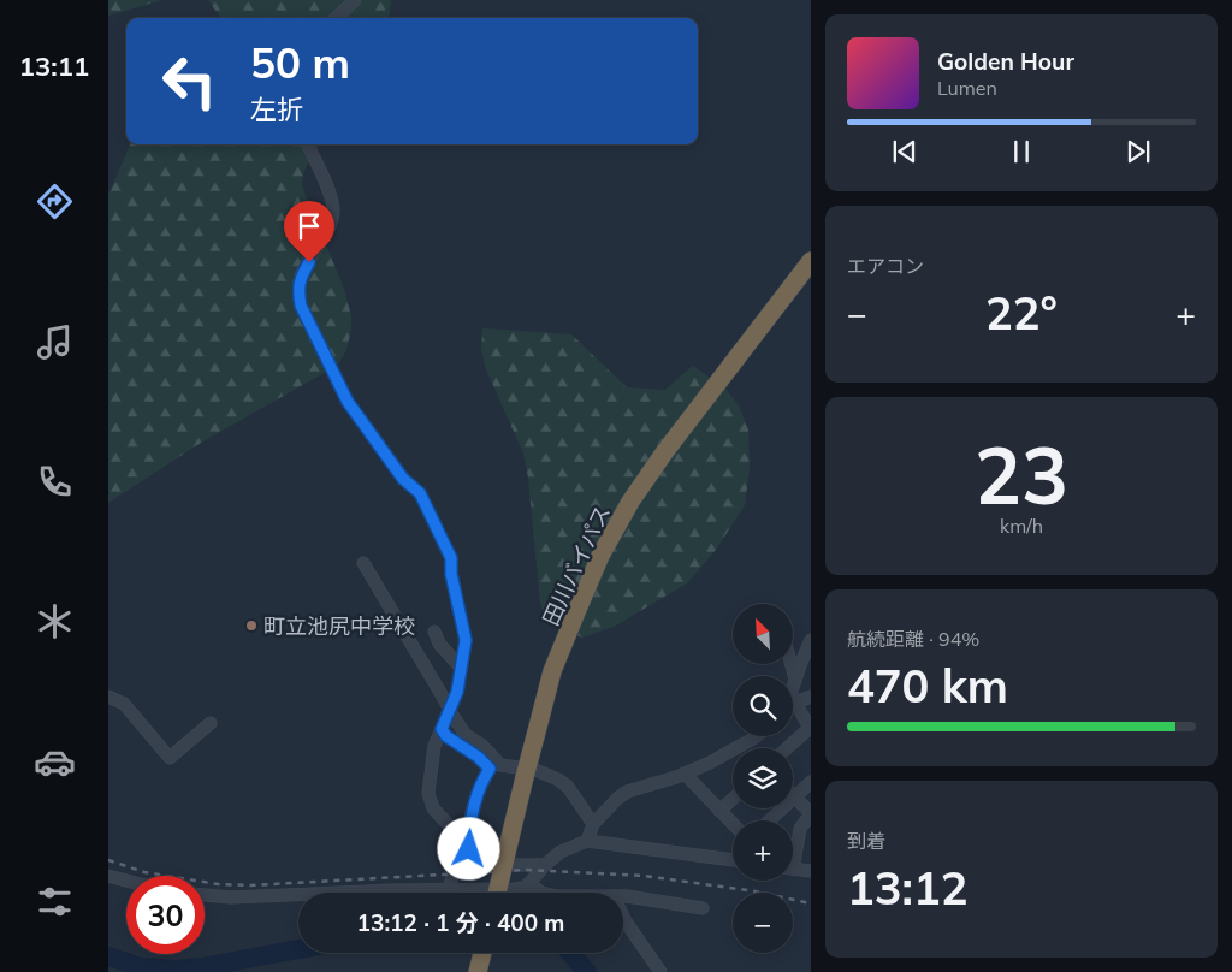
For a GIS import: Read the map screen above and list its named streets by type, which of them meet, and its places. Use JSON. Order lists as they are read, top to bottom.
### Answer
{
  "streets": {
    "highway": ["田川バイパス"]
  },
  "places": ["町立池尻中学校"],
  "north": "top left",
  "page": {
    "tabs": "13:11",
    "turn": ["50 m", "左折"],
    "song": ["Golden Hour", "Lumen"],
    "tile": [
      "エアコン",
      ["23", "km/h"],
      ["航続距離 · 94%", "470 km"],
      ["到着", "13:12"]
    ],
    "heat": ["−", "22°", "+"],
    "map_buttons": ["+", "−"],
    "limit": "30",
    "trip": "13:12 · 1 分 · 400 m"
  }
}
